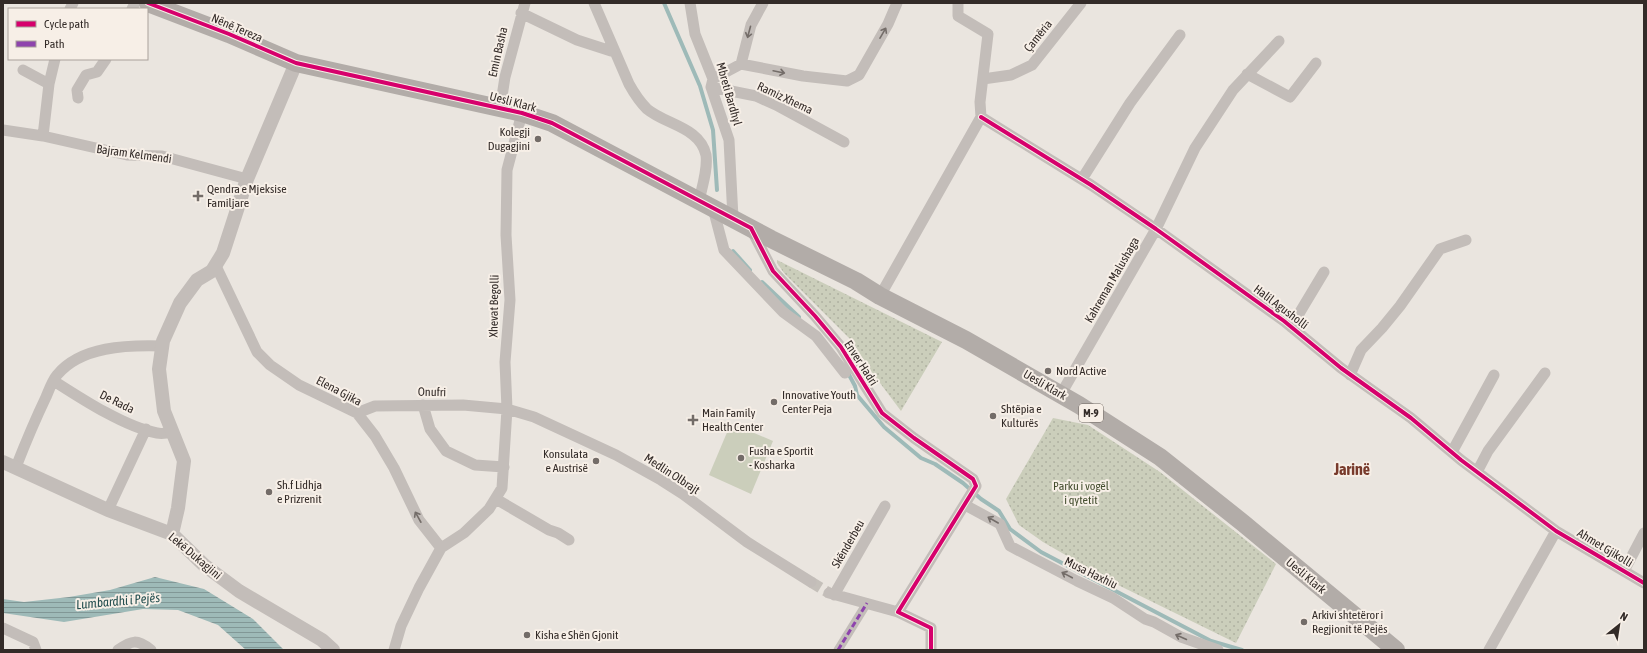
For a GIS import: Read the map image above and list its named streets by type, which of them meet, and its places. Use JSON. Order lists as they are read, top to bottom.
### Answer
{
  "streets": {
    "main road": ["Nënë Tereza", "Uesli Klark", "M-9"],
    "street": [
      "Çamëria",
      "Emin Basha",
      "Mbreti Bardhyl",
      "Ramiz Xhema",
      "Bajram Kelmendi",
      "Kahreman Malushaga",
      "Xhevat Begolli",
      "Halil Agusholli",
      "Enver Hadri",
      "Elena Gjika",
      "Onufri",
      "De Rada",
      "Medlin Olbrajt",
      "Skënderbeu",
      "Ahmet Gjikolli",
      "Lekë Dukagjini",
      "Musa Haxhiu"
    ]
  },
  "crossings": [
    ["Nënë Tereza", "Uesli Klark"],
    ["Emin Basha", "Uesli Klark"],
    ["Mbreti Bardhyl", "Ramiz Xhema"],
    ["Mbreti Bardhyl", "Uesli Klark"],
    ["Uesli Klark", "Kahreman Malushaga"],
    ["Uesli Klark", "Xhevat Begolli"],
    ["Uesli Klark", "Enver Hadri"],
    ["Kahreman Malushaga", "Halil Agusholli"],
    ["Xhevat Begolli", "Elena Gjika"],
    ["Xhevat Begolli", "Onufri"],
    ["Xhevat Begolli", "Medlin Olbrajt"],
    ["Halil Agusholli", "Ahmet Gjikolli"],
    ["Enver Hadri", "Musa Haxhiu"],
    ["Elena Gjika", "Onufri"],
    ["Onufri", "Medlin Olbrajt"]
  ],
  "one_way": ["Elena Gjika", "Musa Haxhiu"],
  "districts": ["Jarinë"],
  "water": ["Lumbardhi i Pejës"],
  "parks": ["Parku i vogël i qytetit"],
  "places": {
    "other": [
      "Kolegji Dugagjini",
      "Nord Active",
      "Innovative Youth Center Peja",
      "Shtëpia e Kulturës",
      "Fusha e Sportit - Kosharka",
      "Konsulata e Austrisë",
      "Sh.f Lidhja e Prizrenit",
      "Arkivi shtetëror i Regjionit të Pejës",
      "Kisha e Shën Gjonit"
    ],
    "health": ["Qendra e Mjeksise Familjare", "Main Family Health Center"]
  },
  "legend": ["Cycle path", "Path"],
  "north": "top right"
}
